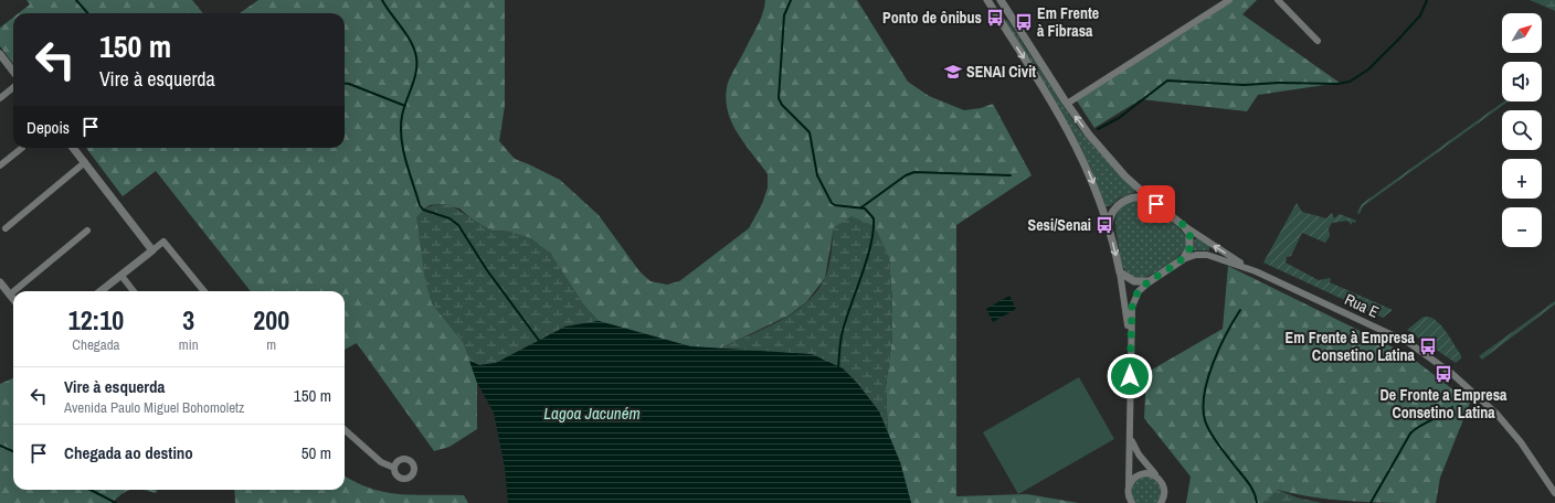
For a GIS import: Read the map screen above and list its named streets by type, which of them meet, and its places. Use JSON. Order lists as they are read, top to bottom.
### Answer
{
  "streets": {
    "street": ["Rua E"]
  },
  "water": ["Lagoa Jacuném"],
  "places": {
    "bus stop": [
      "Ponto de ônibus",
      "Em Frente à Fibrasa",
      "Sesi/Senai",
      "Em Frente à Empresa Consetino Latina",
      "De Fronte a Empresa Consetino Latina"
    ],
    "school or university": ["SENAI Civit"]
  },
  "north": "top right",
  "page": {
    "map_buttons": ["+", "−"],
    "turn": ["150 m", "Vire à esquerda"],
    "then": "Depois",
    "eta": [
      "12:10",
      "Chegada",
      "3",
      "min",
      "200",
      "m"
    ],
    "list": [
      {
        "name": "Vire à esquerda",
        "note": "Avenida Paulo Miguel Bohomoletz",
        "value": "150 m"
      },
      {
        "name": "Chegada ao destino",
        "value": "50 m"
      }
    ]
  }
}
